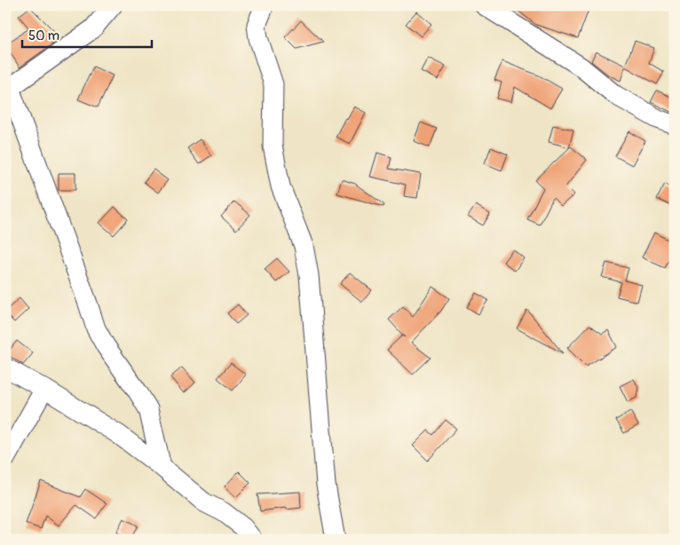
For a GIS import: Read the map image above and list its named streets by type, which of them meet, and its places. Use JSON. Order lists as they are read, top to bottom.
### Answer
{
  "scale_bar": "50 m"
}
